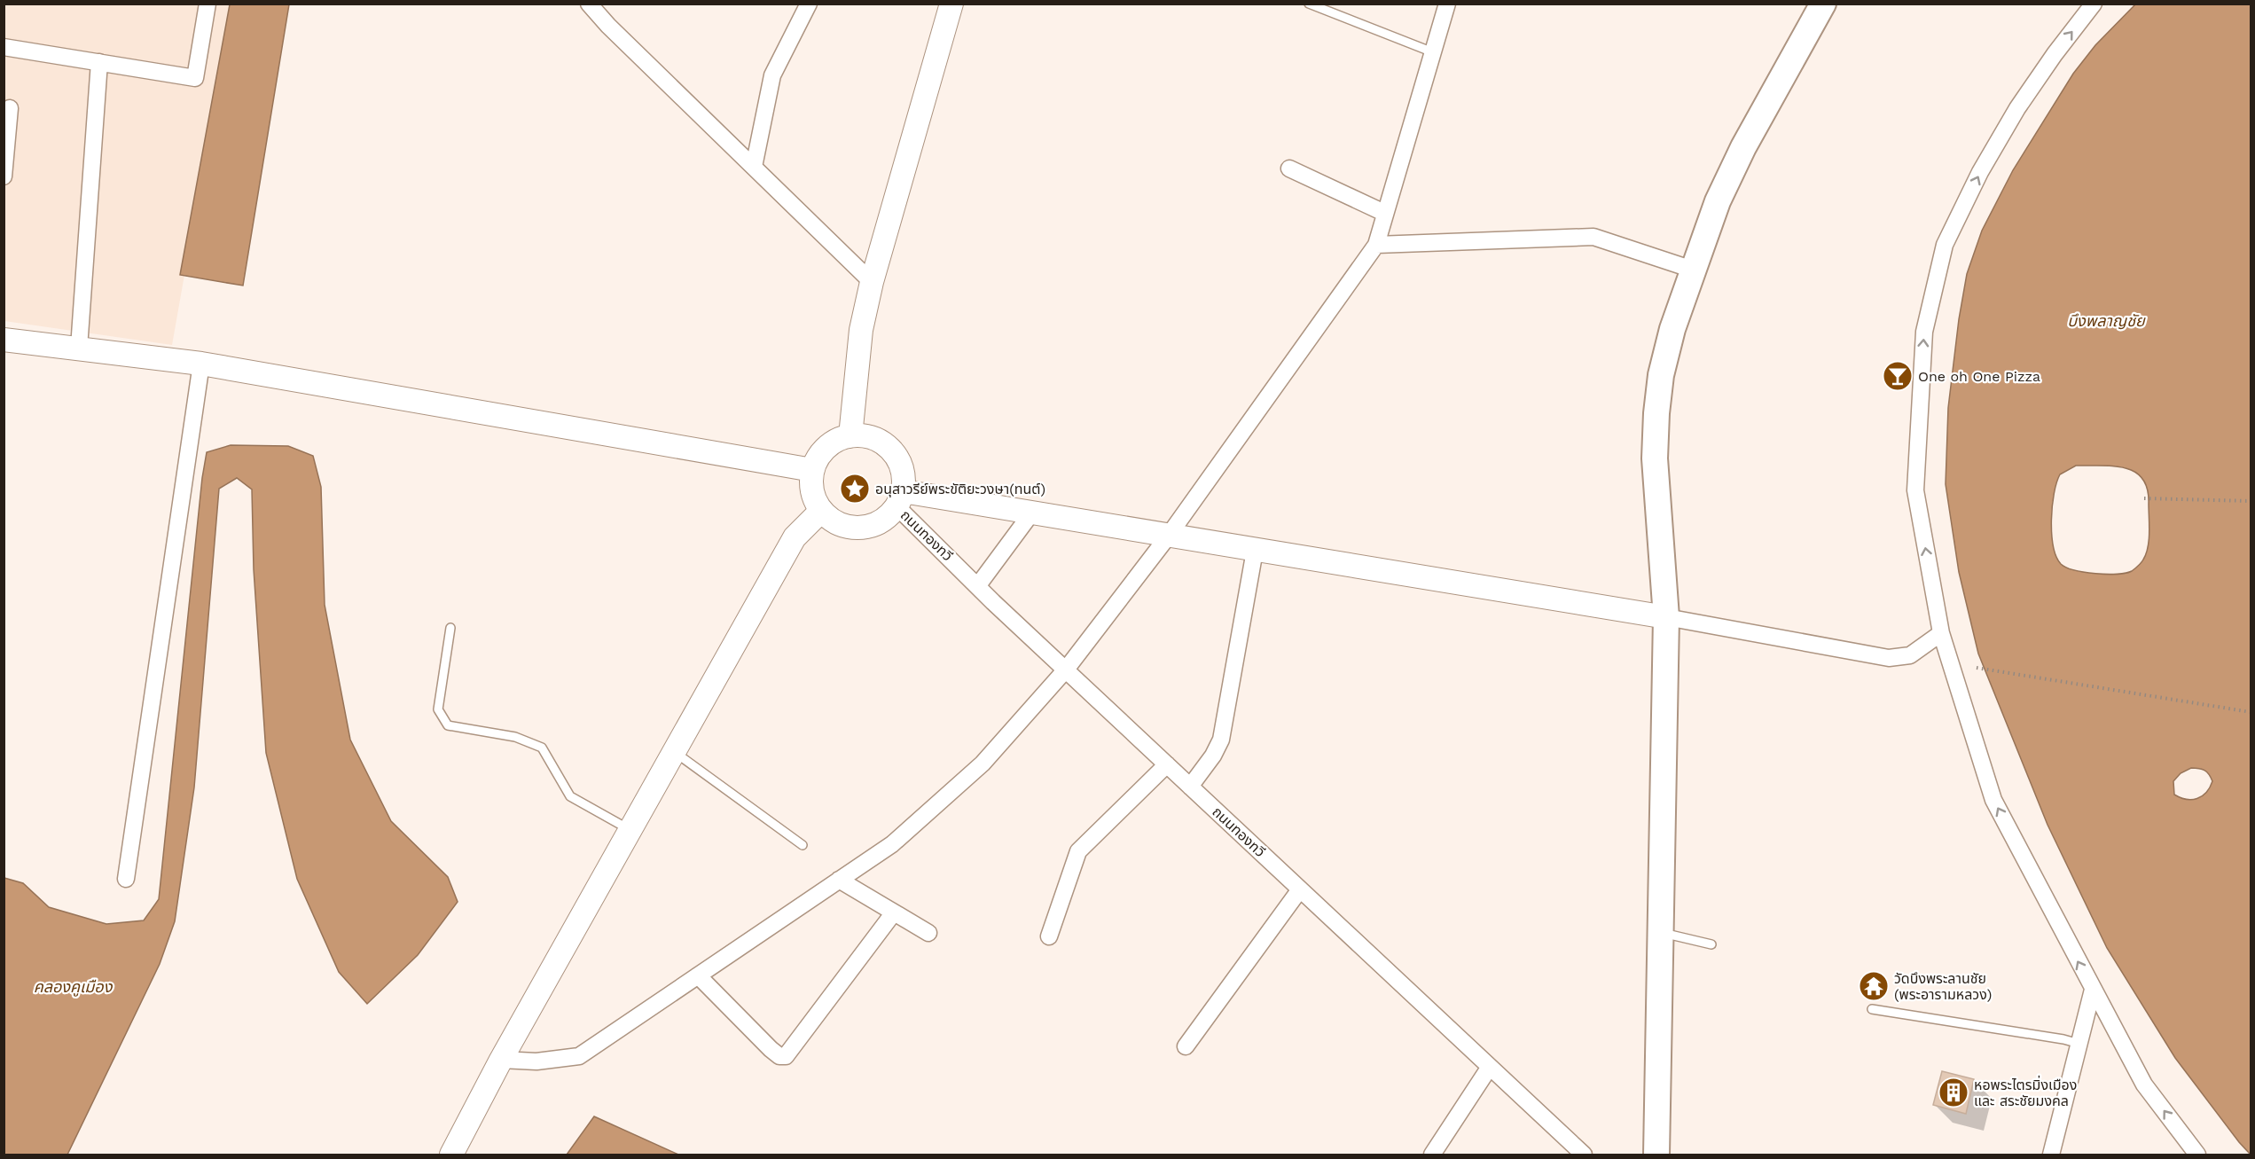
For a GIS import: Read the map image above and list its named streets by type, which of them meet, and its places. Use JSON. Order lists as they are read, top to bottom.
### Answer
{
  "streets": {
    "street": ["ถนนทองทวี"]
  },
  "water": ["บึงพลาญชัย", "คลองคูเมือง"],
  "places": {
    "bar": ["One oh One Pizza"],
    "place": ["อนุสาวรีย์พระขัติยะวงษา(ทนต์)"],
    "temple": ["วัดบึงพระลานชัย (พระอารามหลวง)"],
    "building": ["หอพระไตรมิ่งเมือง และ สระชัยมงคล"]
  }
}
